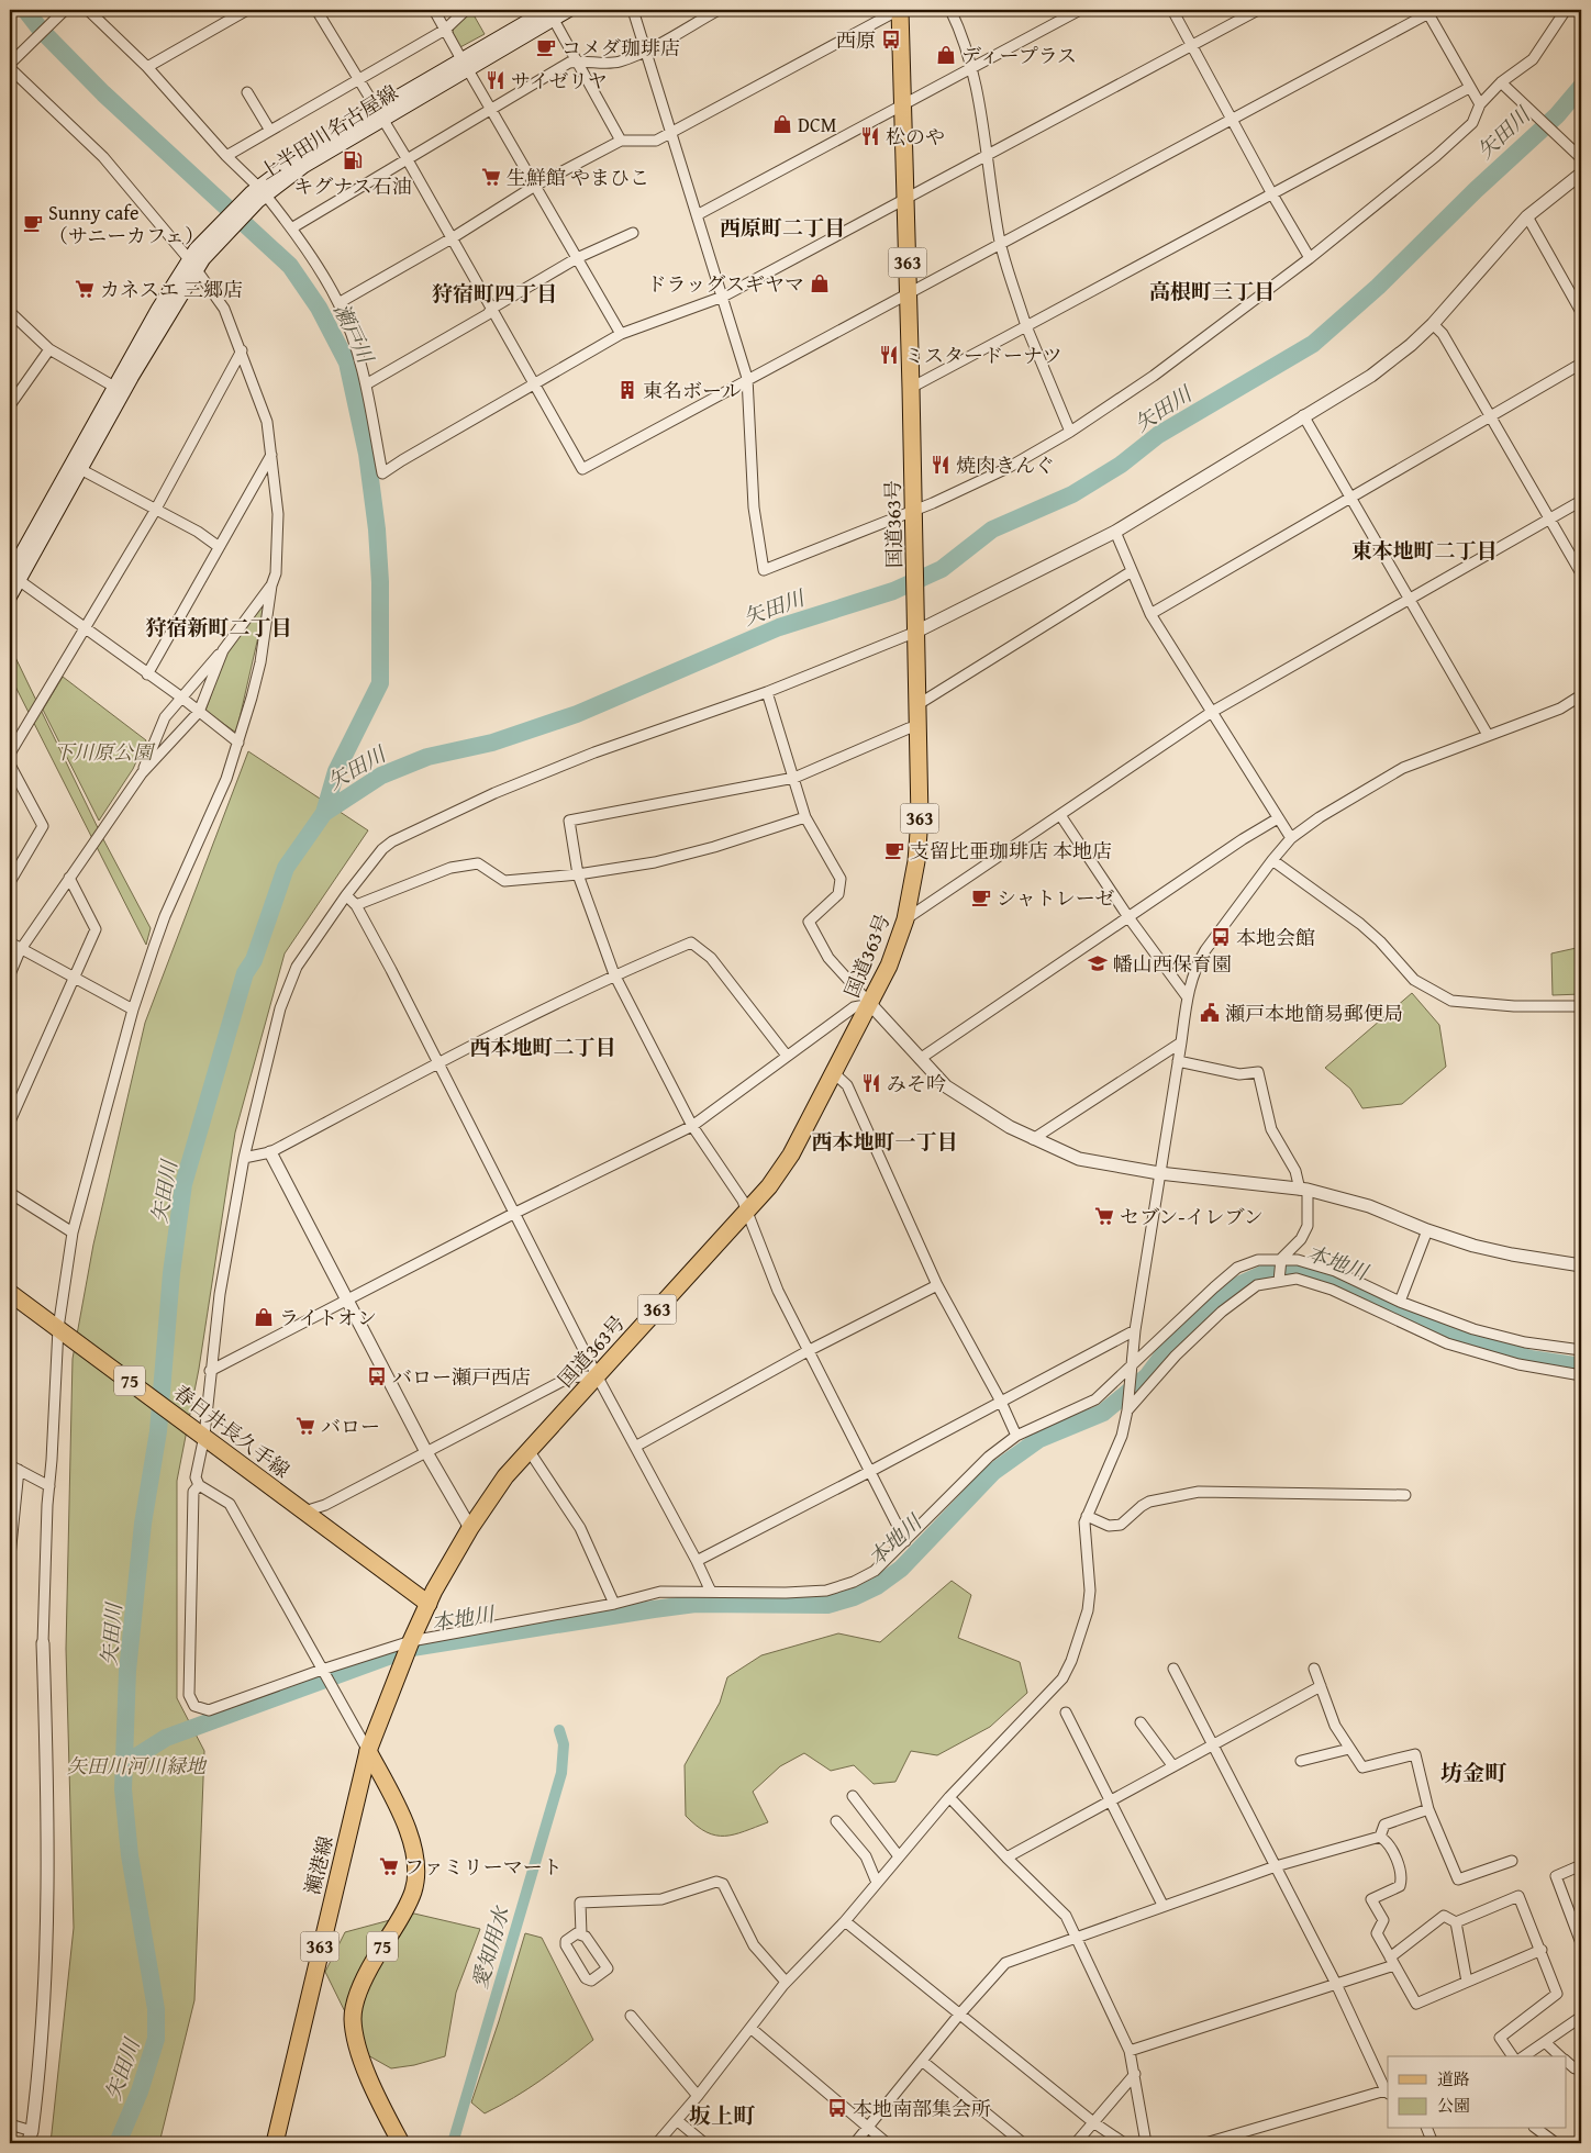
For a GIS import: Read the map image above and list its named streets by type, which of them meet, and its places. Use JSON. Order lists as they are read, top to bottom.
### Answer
{
  "streets": {
    "main road": [
      "上半田川名古屋線",
      "363",
      "国道363号",
      "75",
      "春日井長久手線",
      "瀬港線"
    ]
  },
  "crossings": [
    ["国道363号", "春日井長久手線"],
    ["国道363号", "瀬港線"],
    ["75", "瀬港線"],
    ["春日井長久手線", "瀬港線"]
  ],
  "districts": [
    "西原町二丁目",
    "高根町三丁目",
    "狩宿町四丁目",
    "東本地町二丁目",
    "狩宿新町二丁目",
    "西本地町二丁目",
    "西本地町一丁目",
    "坊金町",
    "坂上町"
  ],
  "water": [
    "矢田川",
    "瀬戸川",
    "本地川",
    "愛知用水"
  ],
  "parks": ["下川原公園", "矢田川河川緑地"],
  "places": {
    "bus stop": [
      "西原",
      "本地会館",
      "バロー瀬戸西店",
      "本地南部集会所"
    ],
    "cafe": [
      "コメダ珈琲店",
      "Sunny cafe （サニーカフェ）",
      "支留比亜珈琲店 本地店",
      "シャトレーゼ"
    ],
    "shop": [
      "ディープラス",
      "DCM",
      "ドラッグスギヤマ",
      "ライトオン"
    ],
    "restaurant": [
      "サイゼリヤ",
      "松のや",
      "ミスタードーナツ",
      "焼肉きんぐ",
      "みそ吟"
    ],
    "fuel station": ["キグナス石油"],
    "supermarket": [
      "生鮮館 やまひこ",
      "カネスエ 三郷店",
      "セブン-イレブン",
      "バロー",
      "ファミリーマート"
    ],
    "building": ["東名ボール"],
    "school or university": ["幡山西保育園"],
    "public building": ["瀬戸本地簡易郵便局"]
  },
  "legend": ["道路", "公園"]
}
